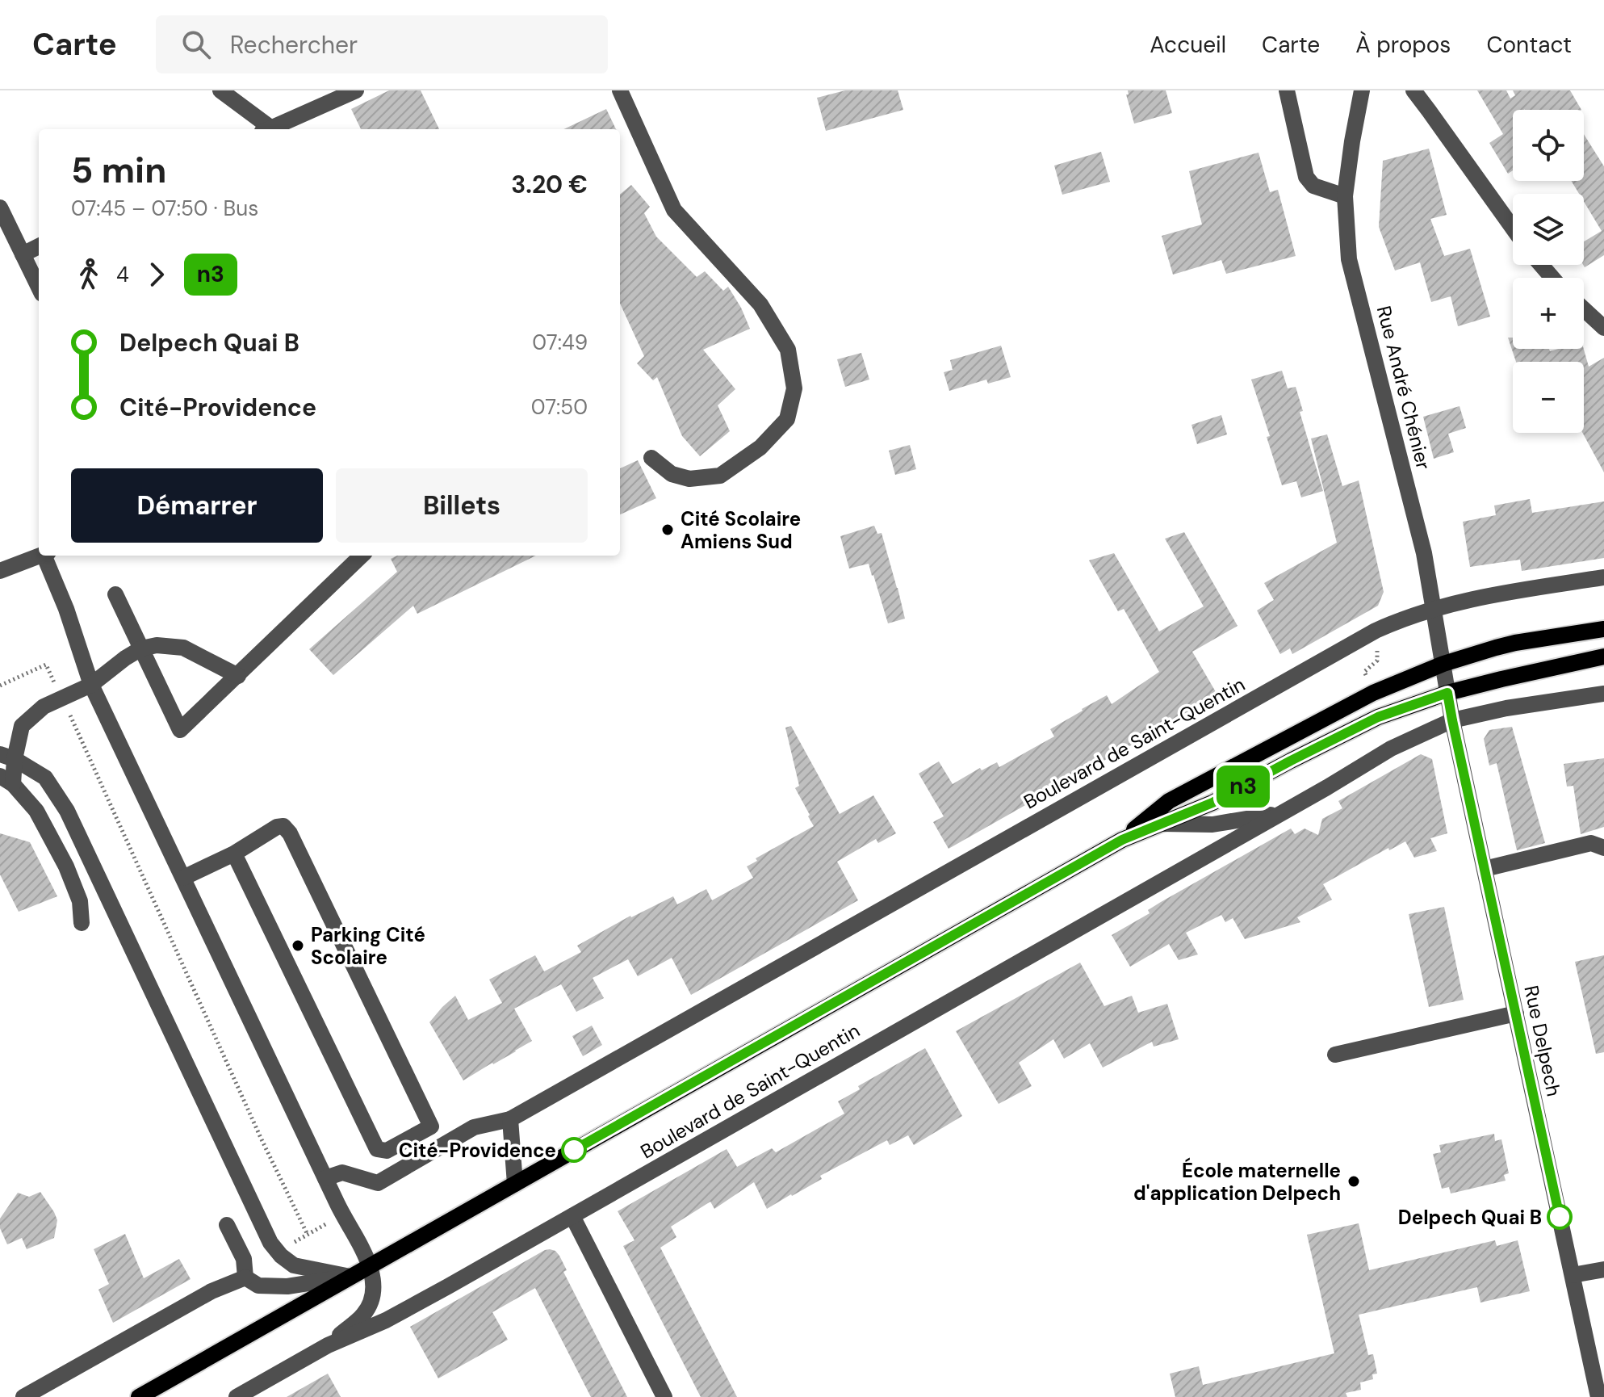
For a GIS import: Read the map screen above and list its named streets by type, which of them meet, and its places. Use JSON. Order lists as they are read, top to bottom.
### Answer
{
  "streets": {
    "main road": ["Boulevard de Saint-Quentin"],
    "street": ["Rue André Chénier", "Rue Delpech"]
  },
  "crossings": [
    ["Rue André Chénier", "Boulevard de Saint-Quentin"],
    ["Rue André Chénier", "Rue Delpech"],
    ["Boulevard de Saint-Quentin", "Rue Delpech"]
  ],
  "places": [
    "Cité Scolaire Amiens Sud",
    "Parking Cité Scolaire",
    "Cité-Providence",
    "École maternelle d'application Delpech",
    "Delpech Quai B"
  ],
  "lines": ["bus line n3"],
  "page": {
    "header": "Carte",
    "search": "Rechercher",
    "nav": [
      "Accueil",
      "Carte",
      "À propos",
      "Contact"
    ],
    "on_map": "n3",
    "map_buttons": ["+", "−"],
    "heading": ["5 min", "07:45 – 07:50 · Bus", "3.20 €"],
    "legs": ["4", "n3"],
    "list": [
      {
        "name": "Delpech Quai B",
        "value": "07:49"
      },
      {
        "name": "Cité-Providence",
        "value": "07:50"
      }
    ],
    "buttons": ["Démarrer", "Billets"]
  }
}
